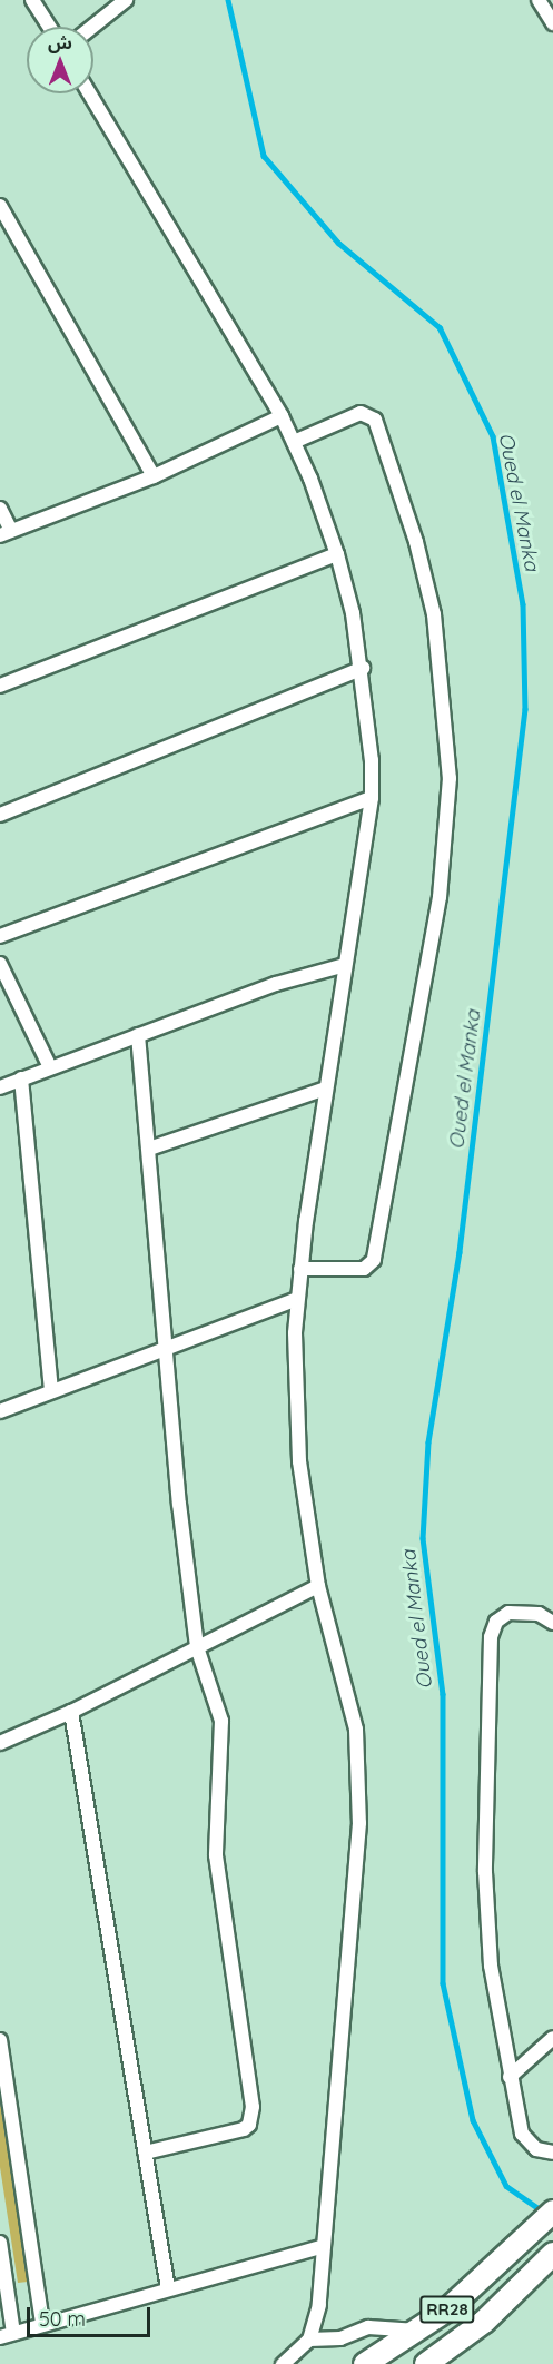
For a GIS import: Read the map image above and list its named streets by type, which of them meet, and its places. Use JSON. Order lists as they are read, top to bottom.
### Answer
{
  "streets": {
    "main road": ["RR28"]
  },
  "water": ["Oued el Manka"],
  "scale_bar": "50 m",
  "north": "top"
}
